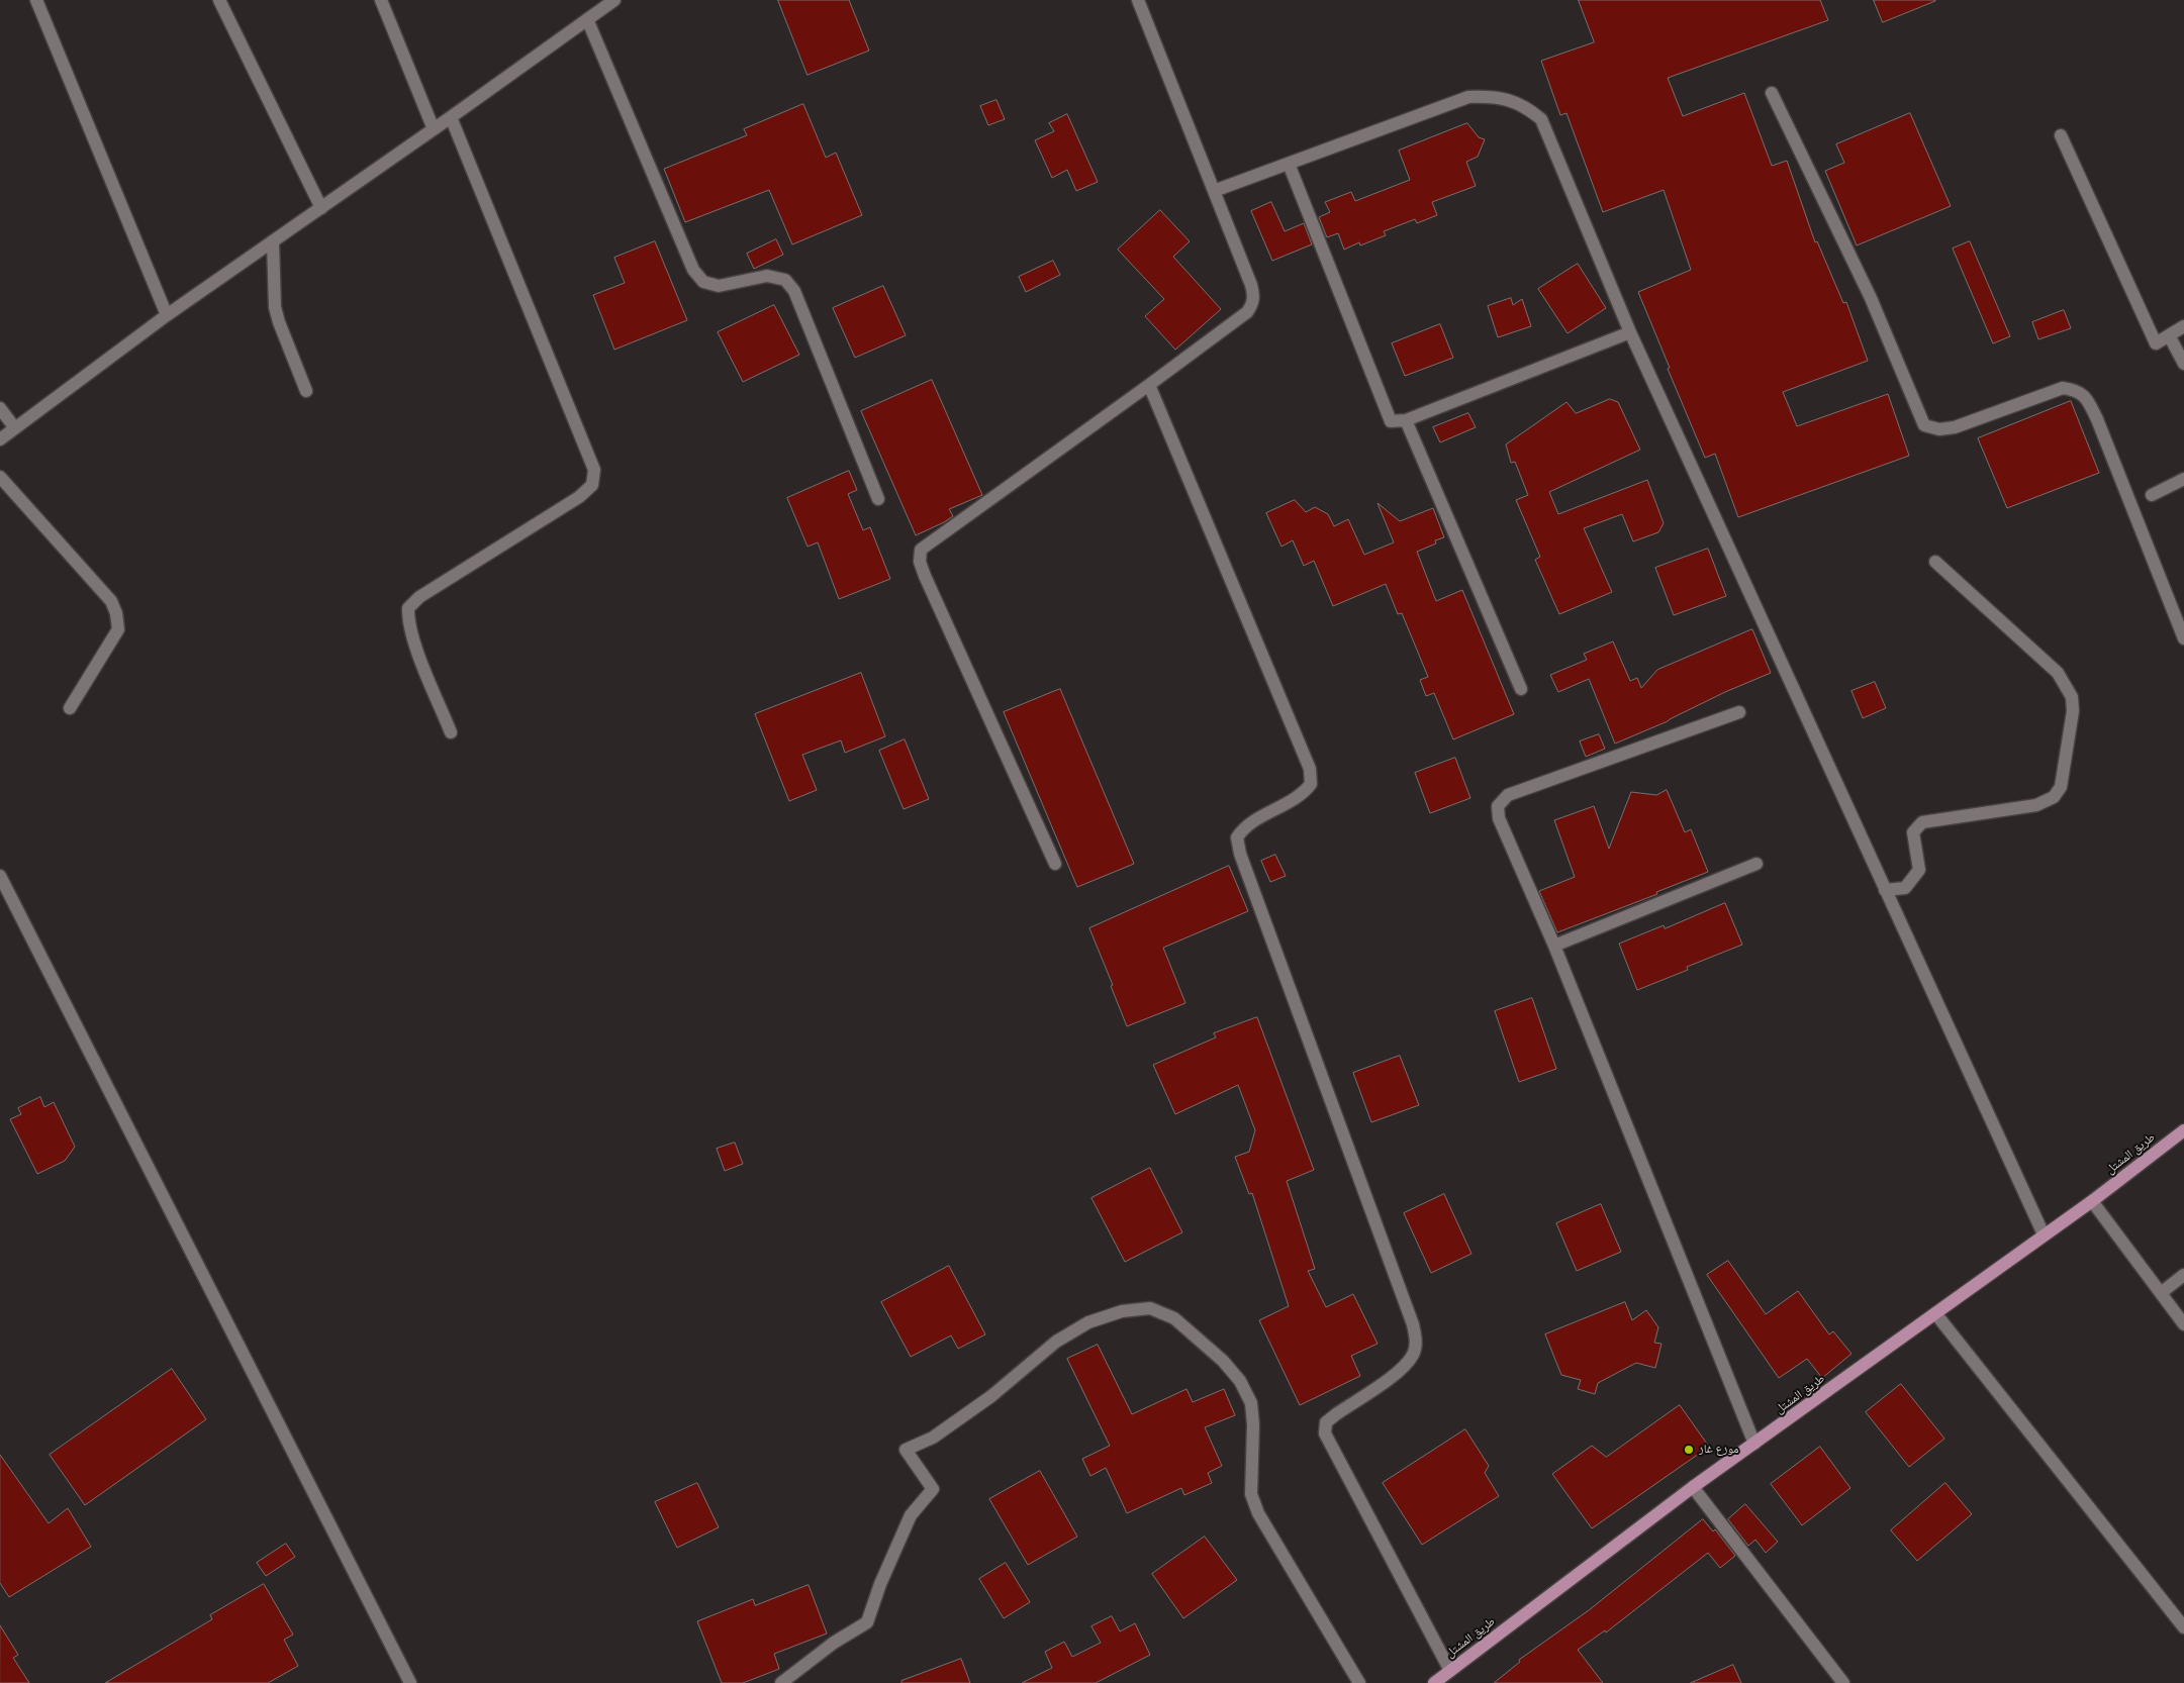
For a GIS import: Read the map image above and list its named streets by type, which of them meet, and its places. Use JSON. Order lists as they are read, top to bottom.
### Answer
{
  "streets": {
    "main road": ["طريق المشتل"]
  },
  "places": ["موزع غاز"]
}
